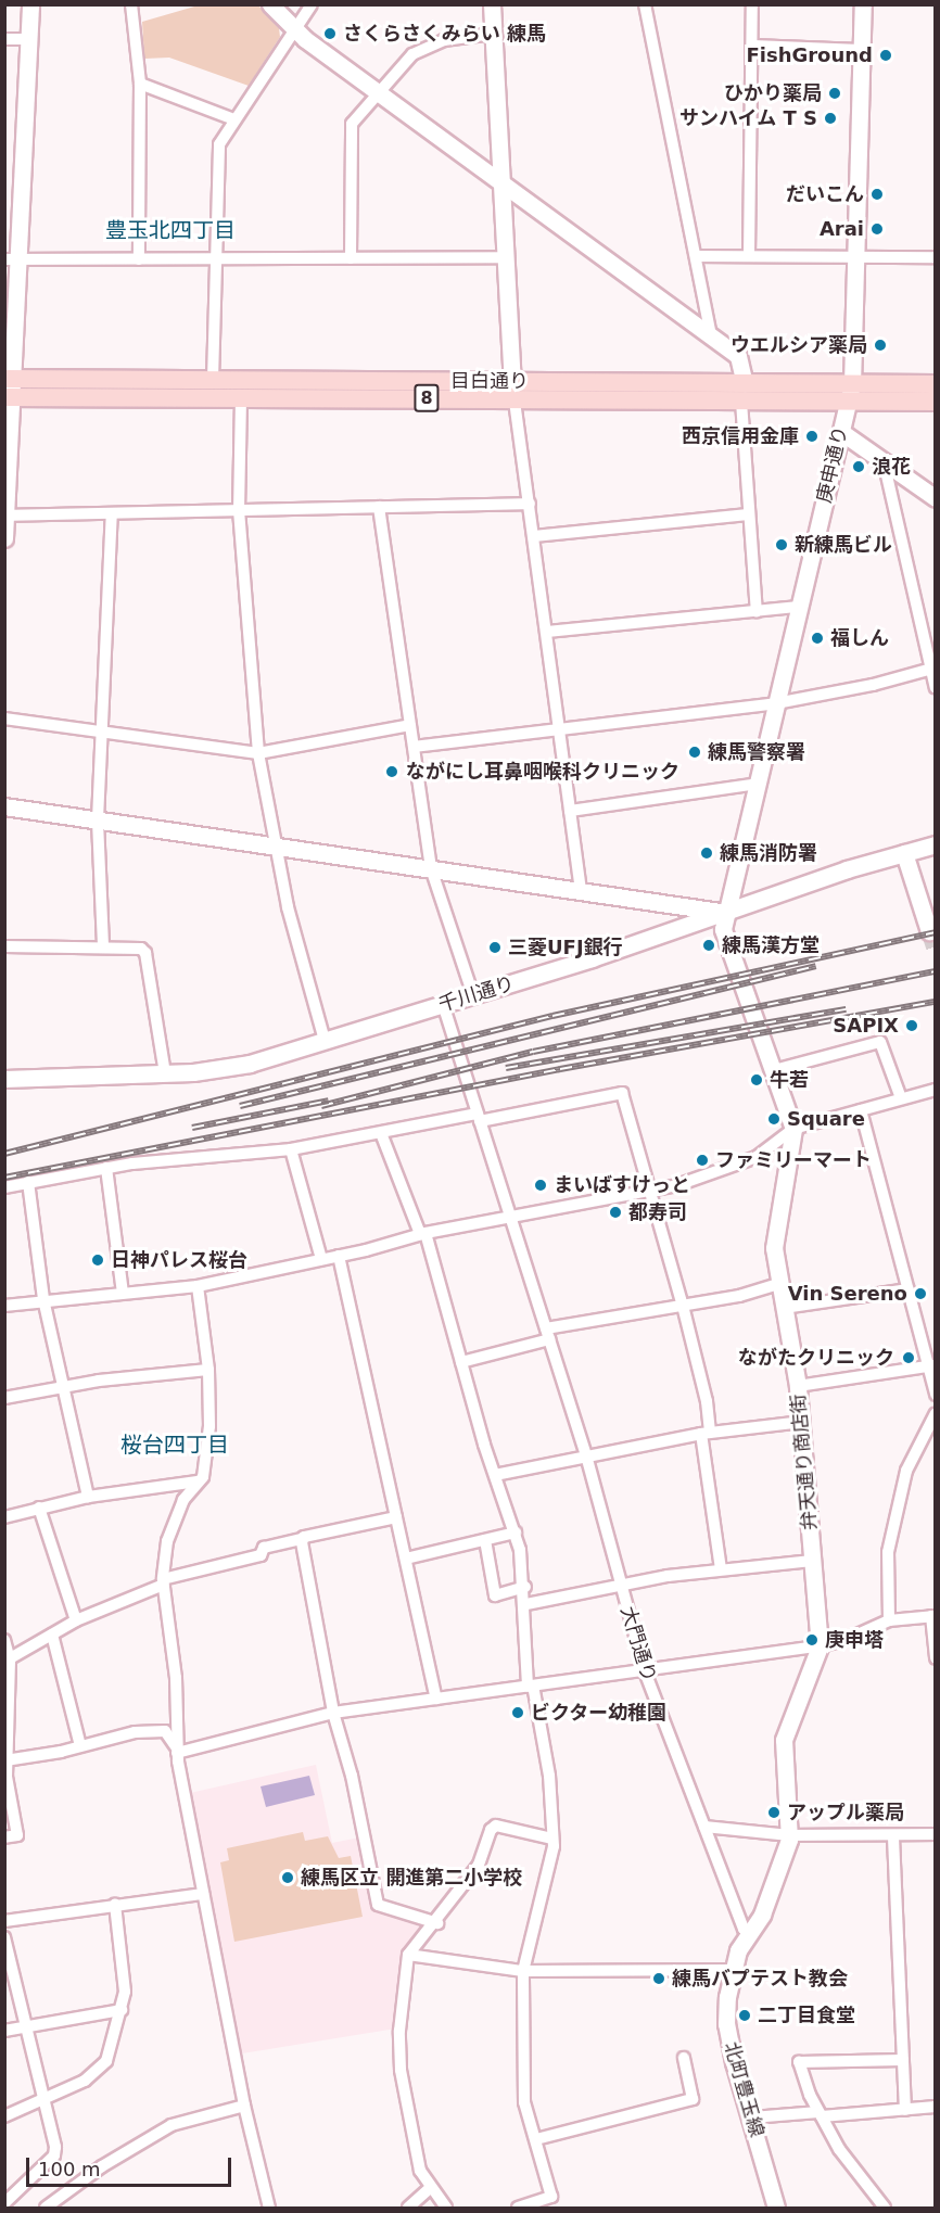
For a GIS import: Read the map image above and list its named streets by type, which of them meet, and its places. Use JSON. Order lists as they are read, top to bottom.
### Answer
{
  "streets": {
    "main road": [
      "目白通り",
      "8",
      "庚申通り",
      "千川通り",
      "弁天通り商店街",
      "北町豊玉線"
    ],
    "street": ["大門通り"]
  },
  "crossings": [
    ["目白通り", "庚申通り"],
    ["庚申通り", "千川通り"],
    ["庚申通り", "弁天通り商店街"],
    ["千川通り", "弁天通り商店街"],
    ["千川通り", "大門通り"],
    ["弁天通り商店街", "大門通り"],
    ["弁天通り商店街", "北町豊玉線"],
    ["大門通り", "北町豊玉線"]
  ],
  "districts": ["豊玉北四丁目", "桜台四丁目"],
  "places": [
    "さくらさくみらい 練馬",
    "FishGround",
    "ひかり薬局",
    "サンハイム T S",
    "だいこん",
    "Arai",
    "ウエルシア薬局",
    "西京信用金庫",
    "浪花",
    "新練馬ビル",
    "福しん",
    "練馬警察署",
    "ながにし耳鼻咽喉科クリニック",
    "練馬消防署",
    "練馬漢方堂",
    "三菱UFJ銀行",
    "SAPIX",
    "牛若",
    "Square",
    "ファミリーマート",
    "まいばすけっと",
    "都寿司",
    "日神パレス桜台",
    "Vin Sereno",
    "ながたクリニック",
    "庚申塔",
    "ビクター幼稚園",
    "アップル薬局",
    "練馬区立 開進第二小学校",
    "練馬バプテスト教会",
    "二丁目食堂"
  ],
  "scale_bar": "100 m"
}
